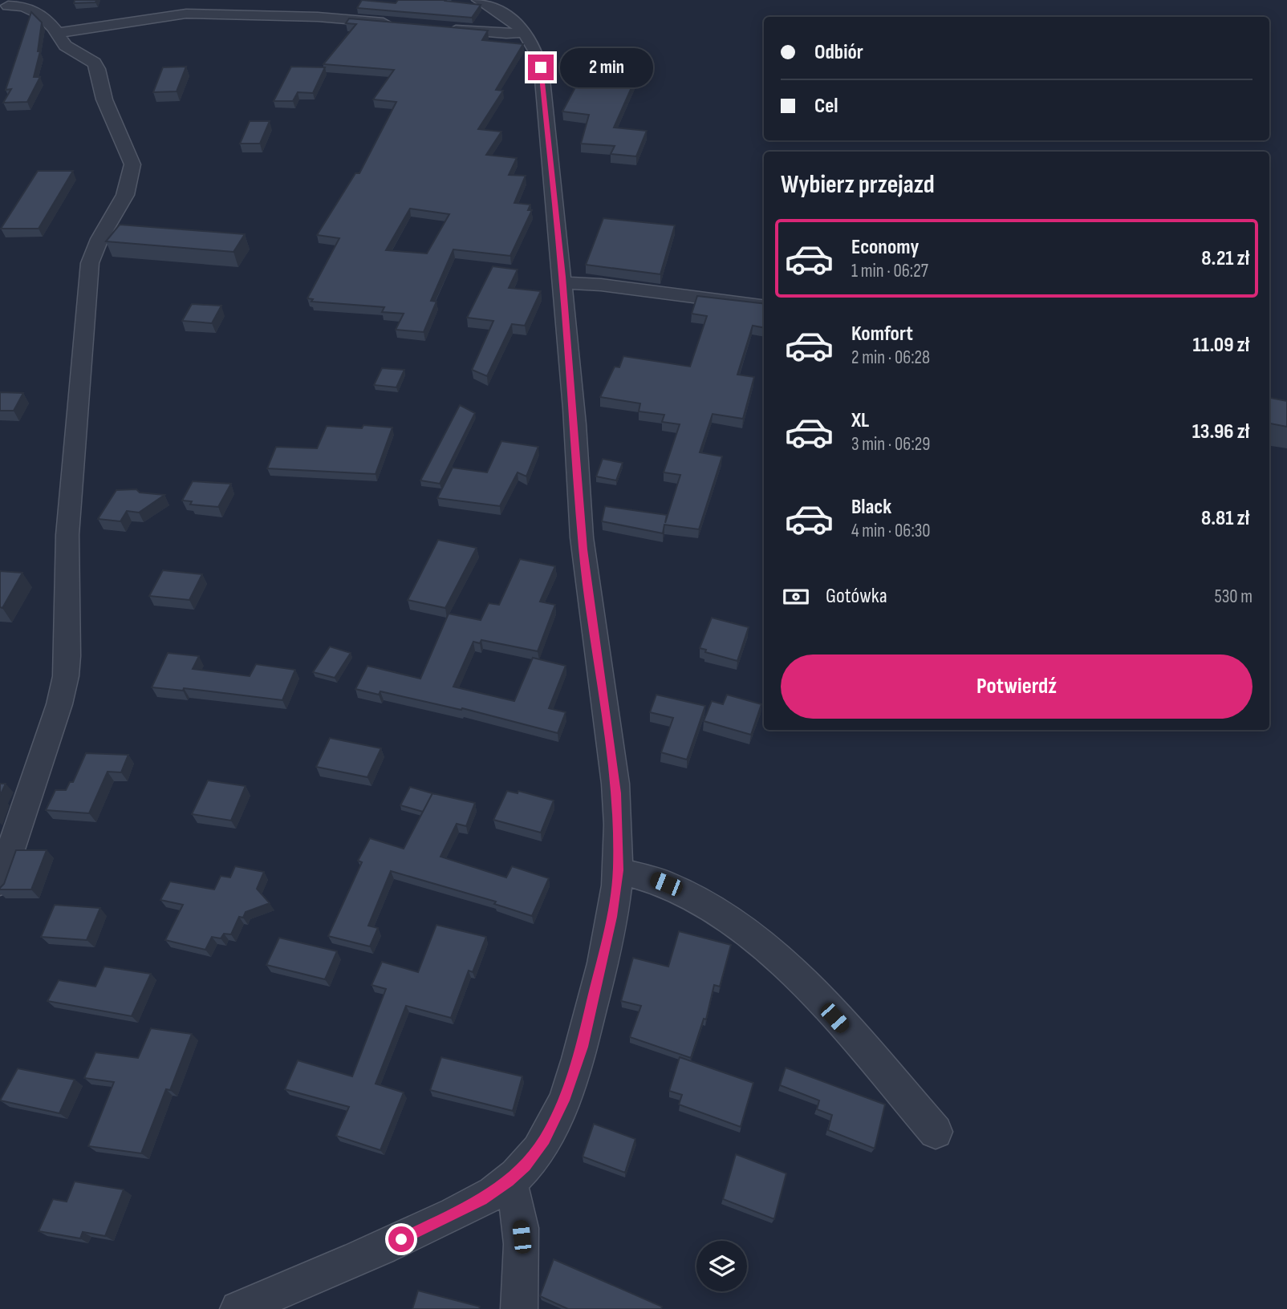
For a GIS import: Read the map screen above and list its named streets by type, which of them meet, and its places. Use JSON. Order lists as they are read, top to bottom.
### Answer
{
  "page": {
    "banner": ["Odbiór", "Cel"],
    "bubble": "2 min",
    "heading": "Wybierz przejazd",
    "list": [
      {
        "name": "Economy",
        "note": "1 min · 06:27",
        "value": "8.21 zł"
      },
      {
        "name": "Komfort",
        "note": "2 min · 06:28",
        "value": "11.09 zł"
      },
      {
        "name": "XL",
        "note": "3 min · 06:29",
        "value": "13.96 zł"
      },
      {
        "name": "Black",
        "note": "4 min · 06:30",
        "value": "8.81 zł"
      }
    ],
    "pay": ["Gotówka", "530 m"],
    "buttons": "Potwierdź"
  }
}
